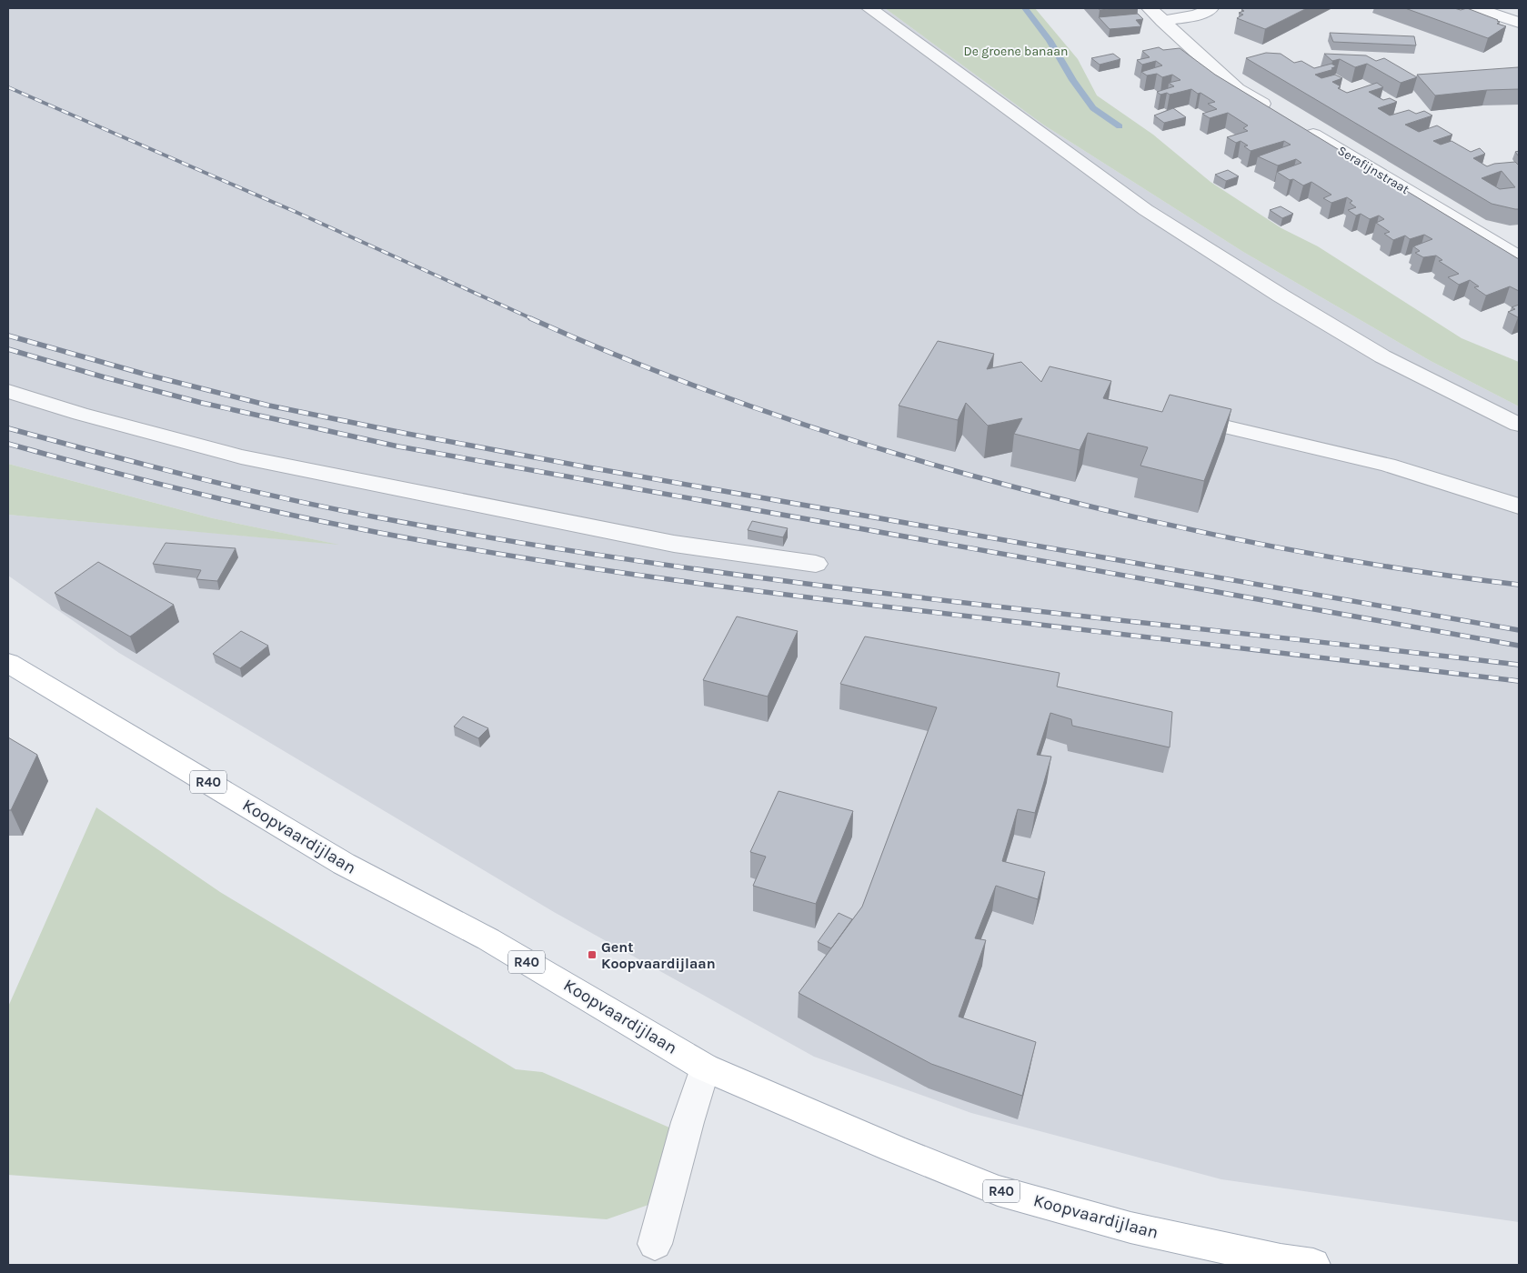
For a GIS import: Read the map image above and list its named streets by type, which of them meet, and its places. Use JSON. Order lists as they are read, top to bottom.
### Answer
{
  "streets": {
    "main road": ["R40", "Koopvaardijlaan"],
    "street": ["Serafijnstraat"]
  },
  "parks": ["De groene banaan"],
  "places": {
    "transit": ["Gent Koopvaardijlaan"]
  }
}
